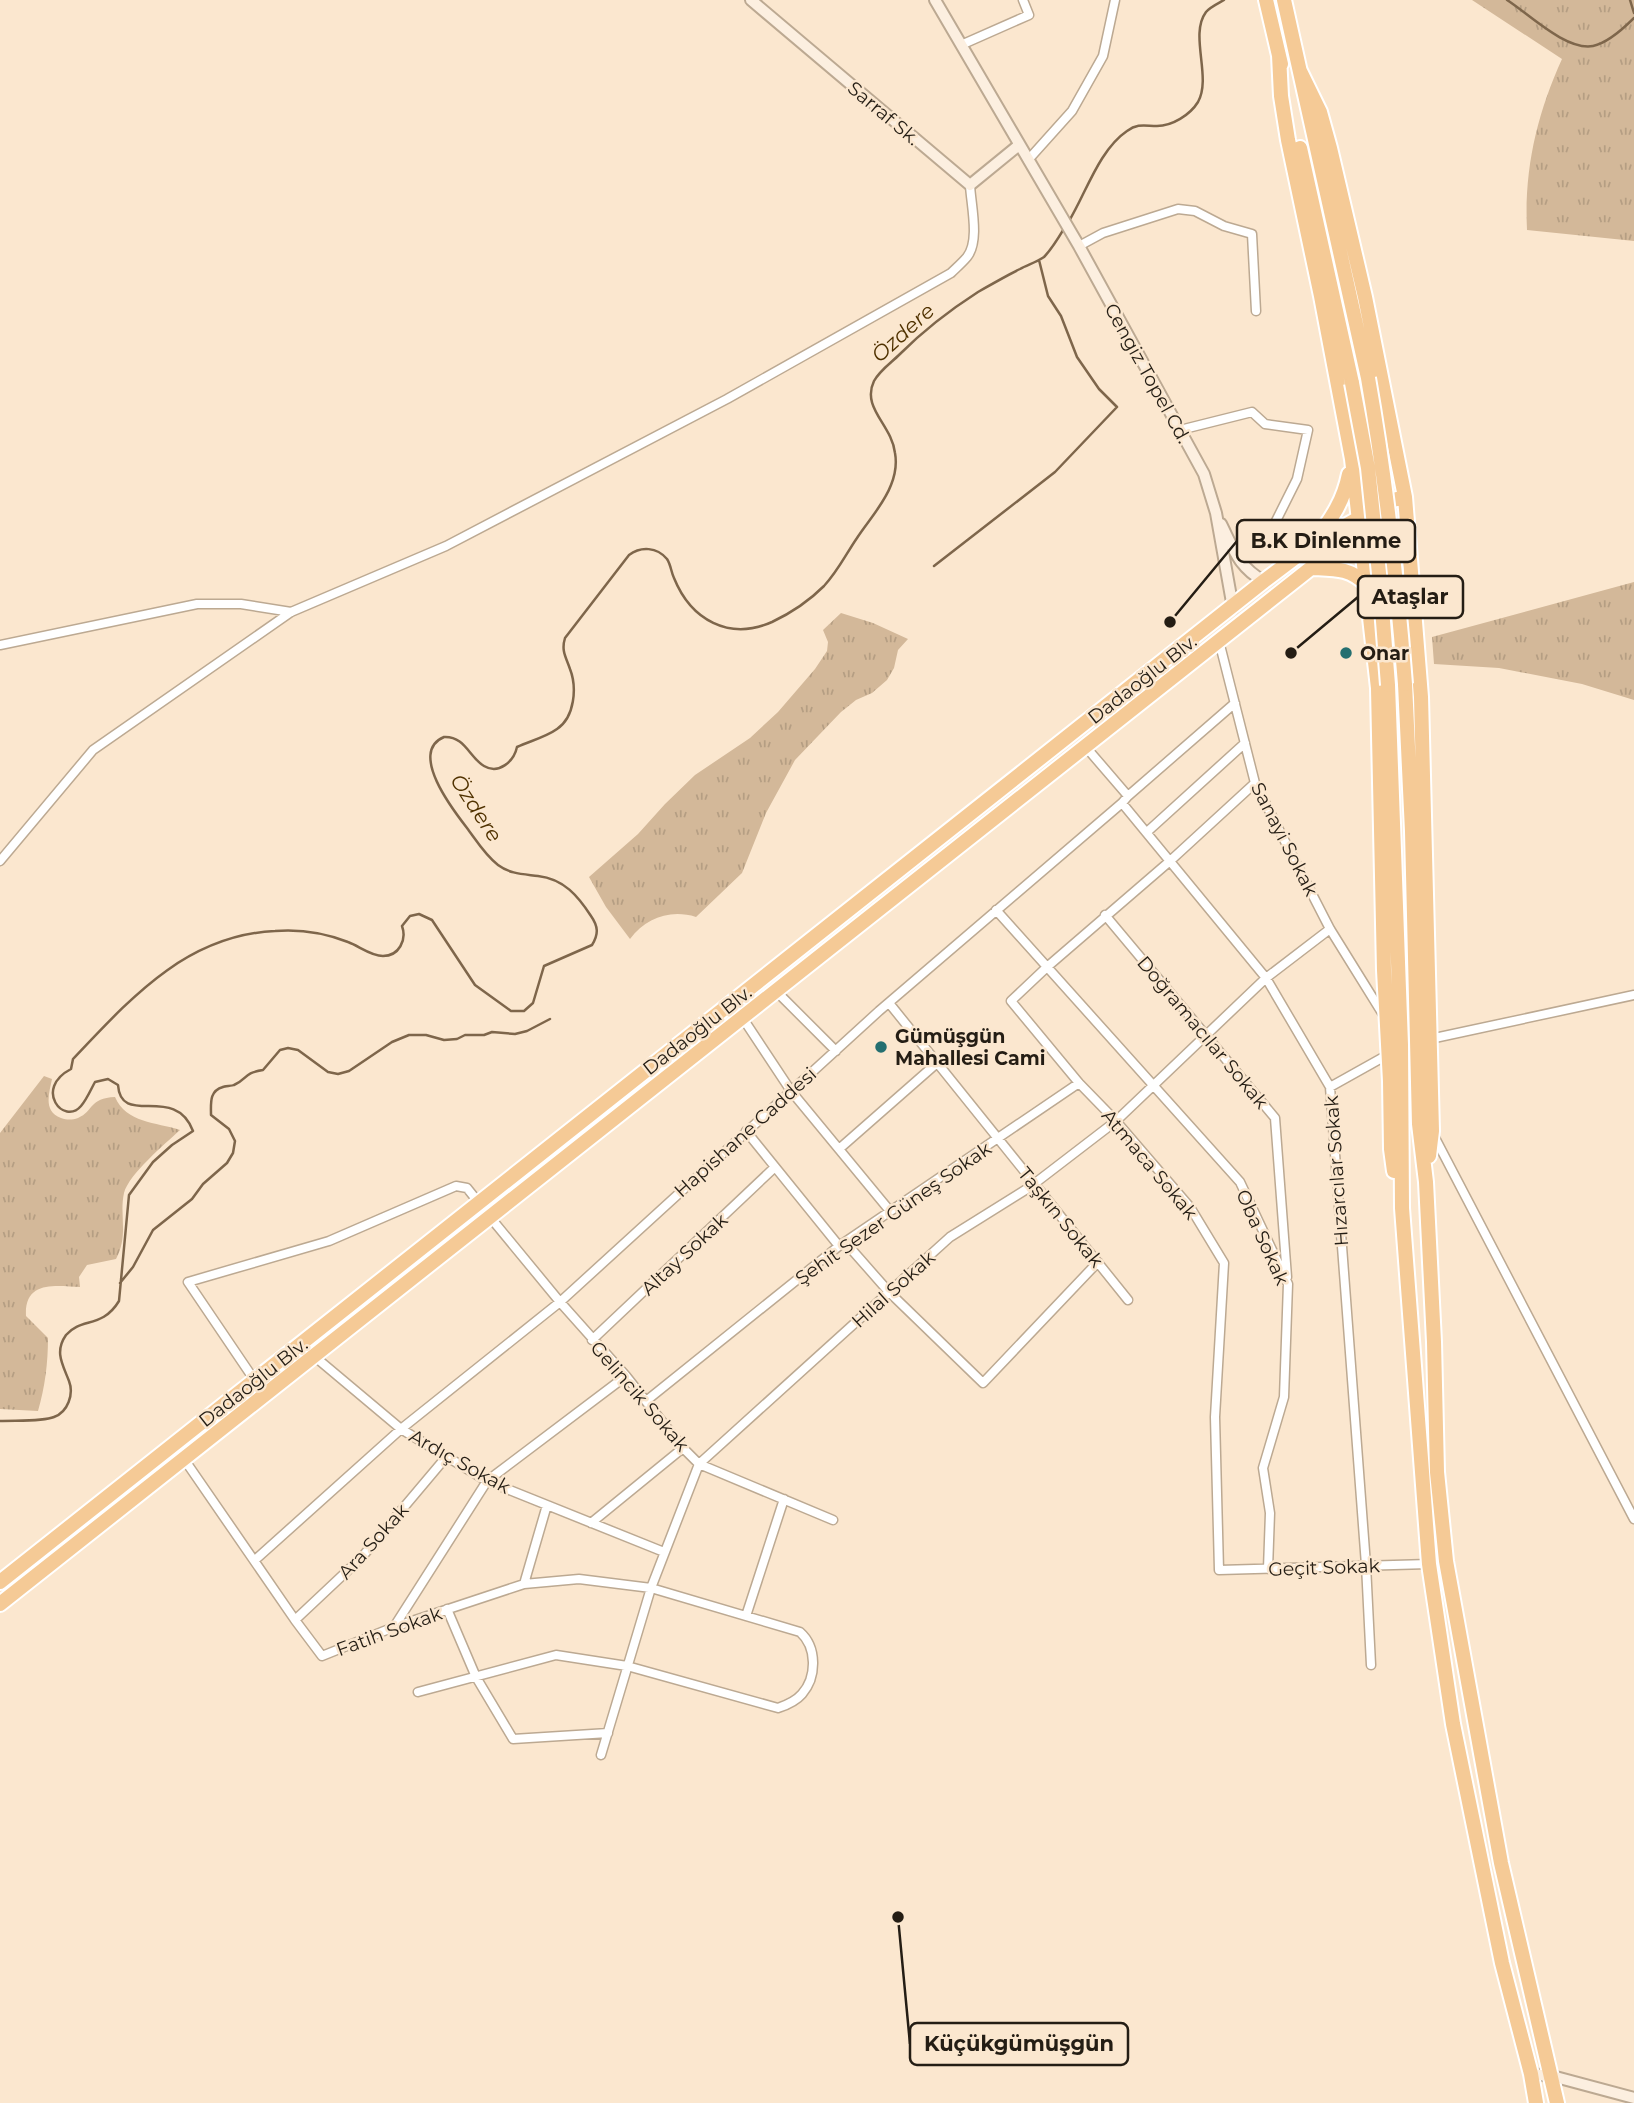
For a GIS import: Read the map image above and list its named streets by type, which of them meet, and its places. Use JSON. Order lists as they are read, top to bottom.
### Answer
{
  "streets": {
    "highway": ["Dadaoğlu Blv."],
    "main road": ["Sarraf Sk.", "Cengiz Topel Cd."],
    "street": [
      "Sanayi Sokak",
      "Doğramacılar Sokak",
      "Hapishane Caddesi",
      "Atmaca Sokak",
      "Hızarcılar Sokak",
      "Şehit Sezer Güneş Sokak",
      "Taşkın Sokak",
      "Oba Sokak",
      "Altay Sokak",
      "Hilal Sokak",
      "Gelincik Sokak",
      "Ardıç Sokak",
      "Ara Sokak",
      "Geçit Sokak",
      "Fatih Sokak"
    ]
  },
  "crossings": [
    ["Dadaoğlu Blv.", "Sanayi Sokak"],
    ["Dadaoğlu Blv.", "Hızarcılar Sokak"],
    ["Dadaoğlu Blv.", "Gelincik Sokak"],
    ["Dadaoğlu Blv.", "Ardıç Sokak"],
    ["Dadaoğlu Blv.", "Fatih Sokak"],
    ["Sanayi Sokak", "Hapishane Caddesi"],
    ["Sanayi Sokak", "Hilal Sokak"],
    ["Doğramacılar Sokak", "Oba Sokak"],
    ["Doğramacılar Sokak", "Hilal Sokak"],
    ["Hapishane Caddesi", "Hızarcılar Sokak"],
    ["Hapishane Caddesi", "Taşkın Sokak"],
    ["Hapishane Caddesi", "Oba Sokak"],
    ["Hapishane Caddesi", "Gelincik Sokak"],
    ["Hapishane Caddesi", "Ardıç Sokak"],
    ["Hapishane Caddesi", "Fatih Sokak"],
    ["Atmaca Sokak", "Şehit Sezer Güneş Sokak"],
    ["Atmaca Sokak", "Oba Sokak"],
    ["Atmaca Sokak", "Hilal Sokak"],
    ["Atmaca Sokak", "Geçit Sokak"],
    ["Hızarcılar Sokak", "Hilal Sokak"],
    ["Hızarcılar Sokak", "Geçit Sokak"],
    ["Şehit Sezer Güneş Sokak", "Taşkın Sokak"],
    ["Şehit Sezer Güneş Sokak", "Gelincik Sokak"],
    ["Taşkın Sokak", "Hilal Sokak"],
    ["Oba Sokak", "Hilal Sokak"],
    ["Oba Sokak", "Geçit Sokak"],
    ["Altay Sokak", "Gelincik Sokak"],
    ["Hilal Sokak", "Gelincik Sokak"],
    ["Hilal Sokak", "Ardıç Sokak"],
    ["Hilal Sokak", "Fatih Sokak"],
    ["Ardıç Sokak", "Ara Sokak"],
    ["Ara Sokak", "Fatih Sokak"]
  ],
  "water": ["Özdere"],
  "places": [
    "B.K Dinlenme",
    "Ataşlar",
    "Onar",
    "Gümüşgün Mahallesi Cami",
    "Küçükgümüşgün"
  ]
}
